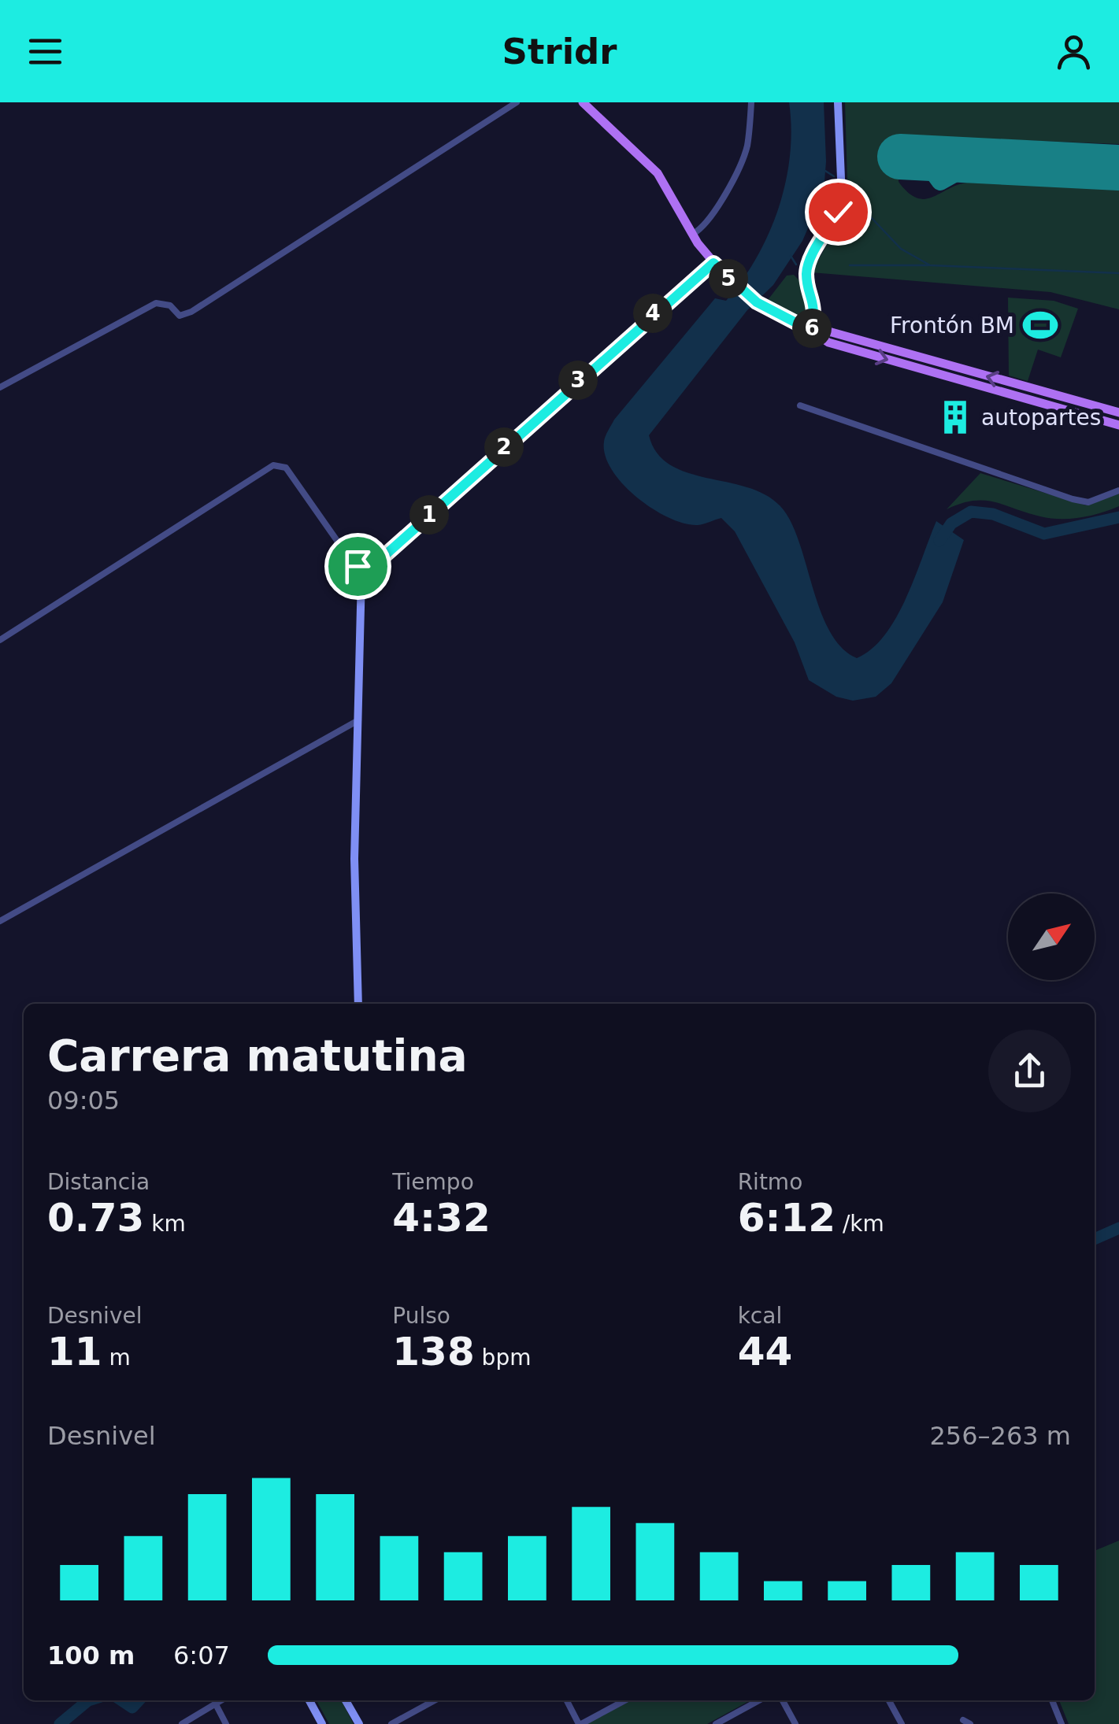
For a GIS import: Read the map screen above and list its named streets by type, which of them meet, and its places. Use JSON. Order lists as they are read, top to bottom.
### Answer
{
  "places": {
    "sports": ["Frontón BM"],
    "building": ["autopartes"]
  },
  "north": "top right",
  "page": {
    "header": "Stridr",
    "pins": [
      "5",
      "4",
      "6",
      "3",
      "2",
      "1"
    ],
    "heading": ["Carrera matutina", "09:05"],
    "stats": [
      ["Distancia", "0.73 km"],
      ["Tiempo", "4:32"],
      ["Ritmo", "6:12 /km"],
      ["Desnivel", "11 m"],
      ["Pulso", "138 bpm"],
      ["kcal", "44"]
    ],
    "chart": ["Desnivel", "256–263 m"],
    "list": [
      {
        "name": "100 m",
        "note": "6:07"
      }
    ]
  }
}
